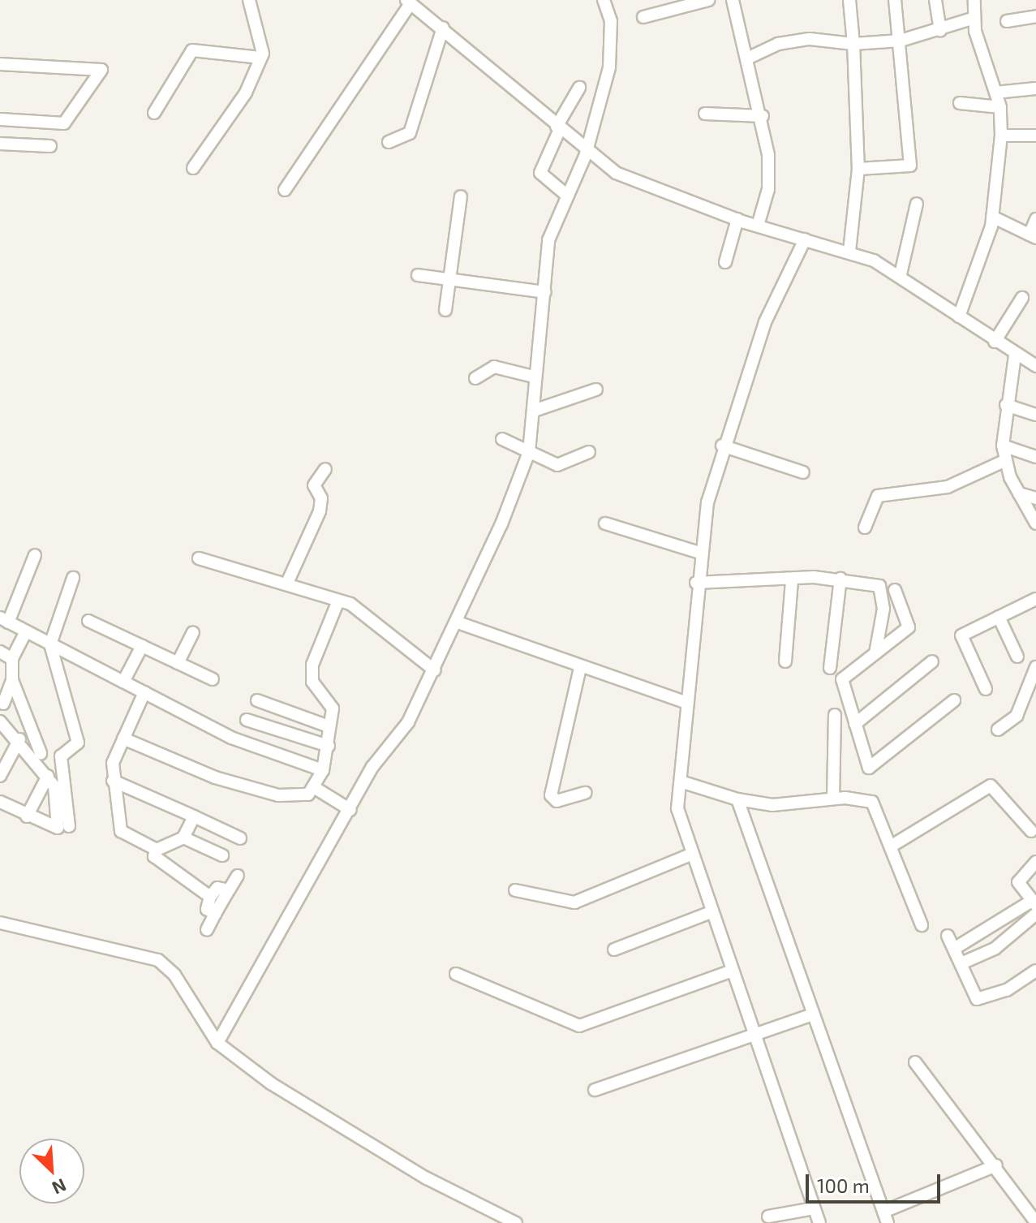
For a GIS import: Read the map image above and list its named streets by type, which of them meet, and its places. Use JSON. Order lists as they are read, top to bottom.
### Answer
{
  "scale_bar": "100 m",
  "north": "bottom right"
}
